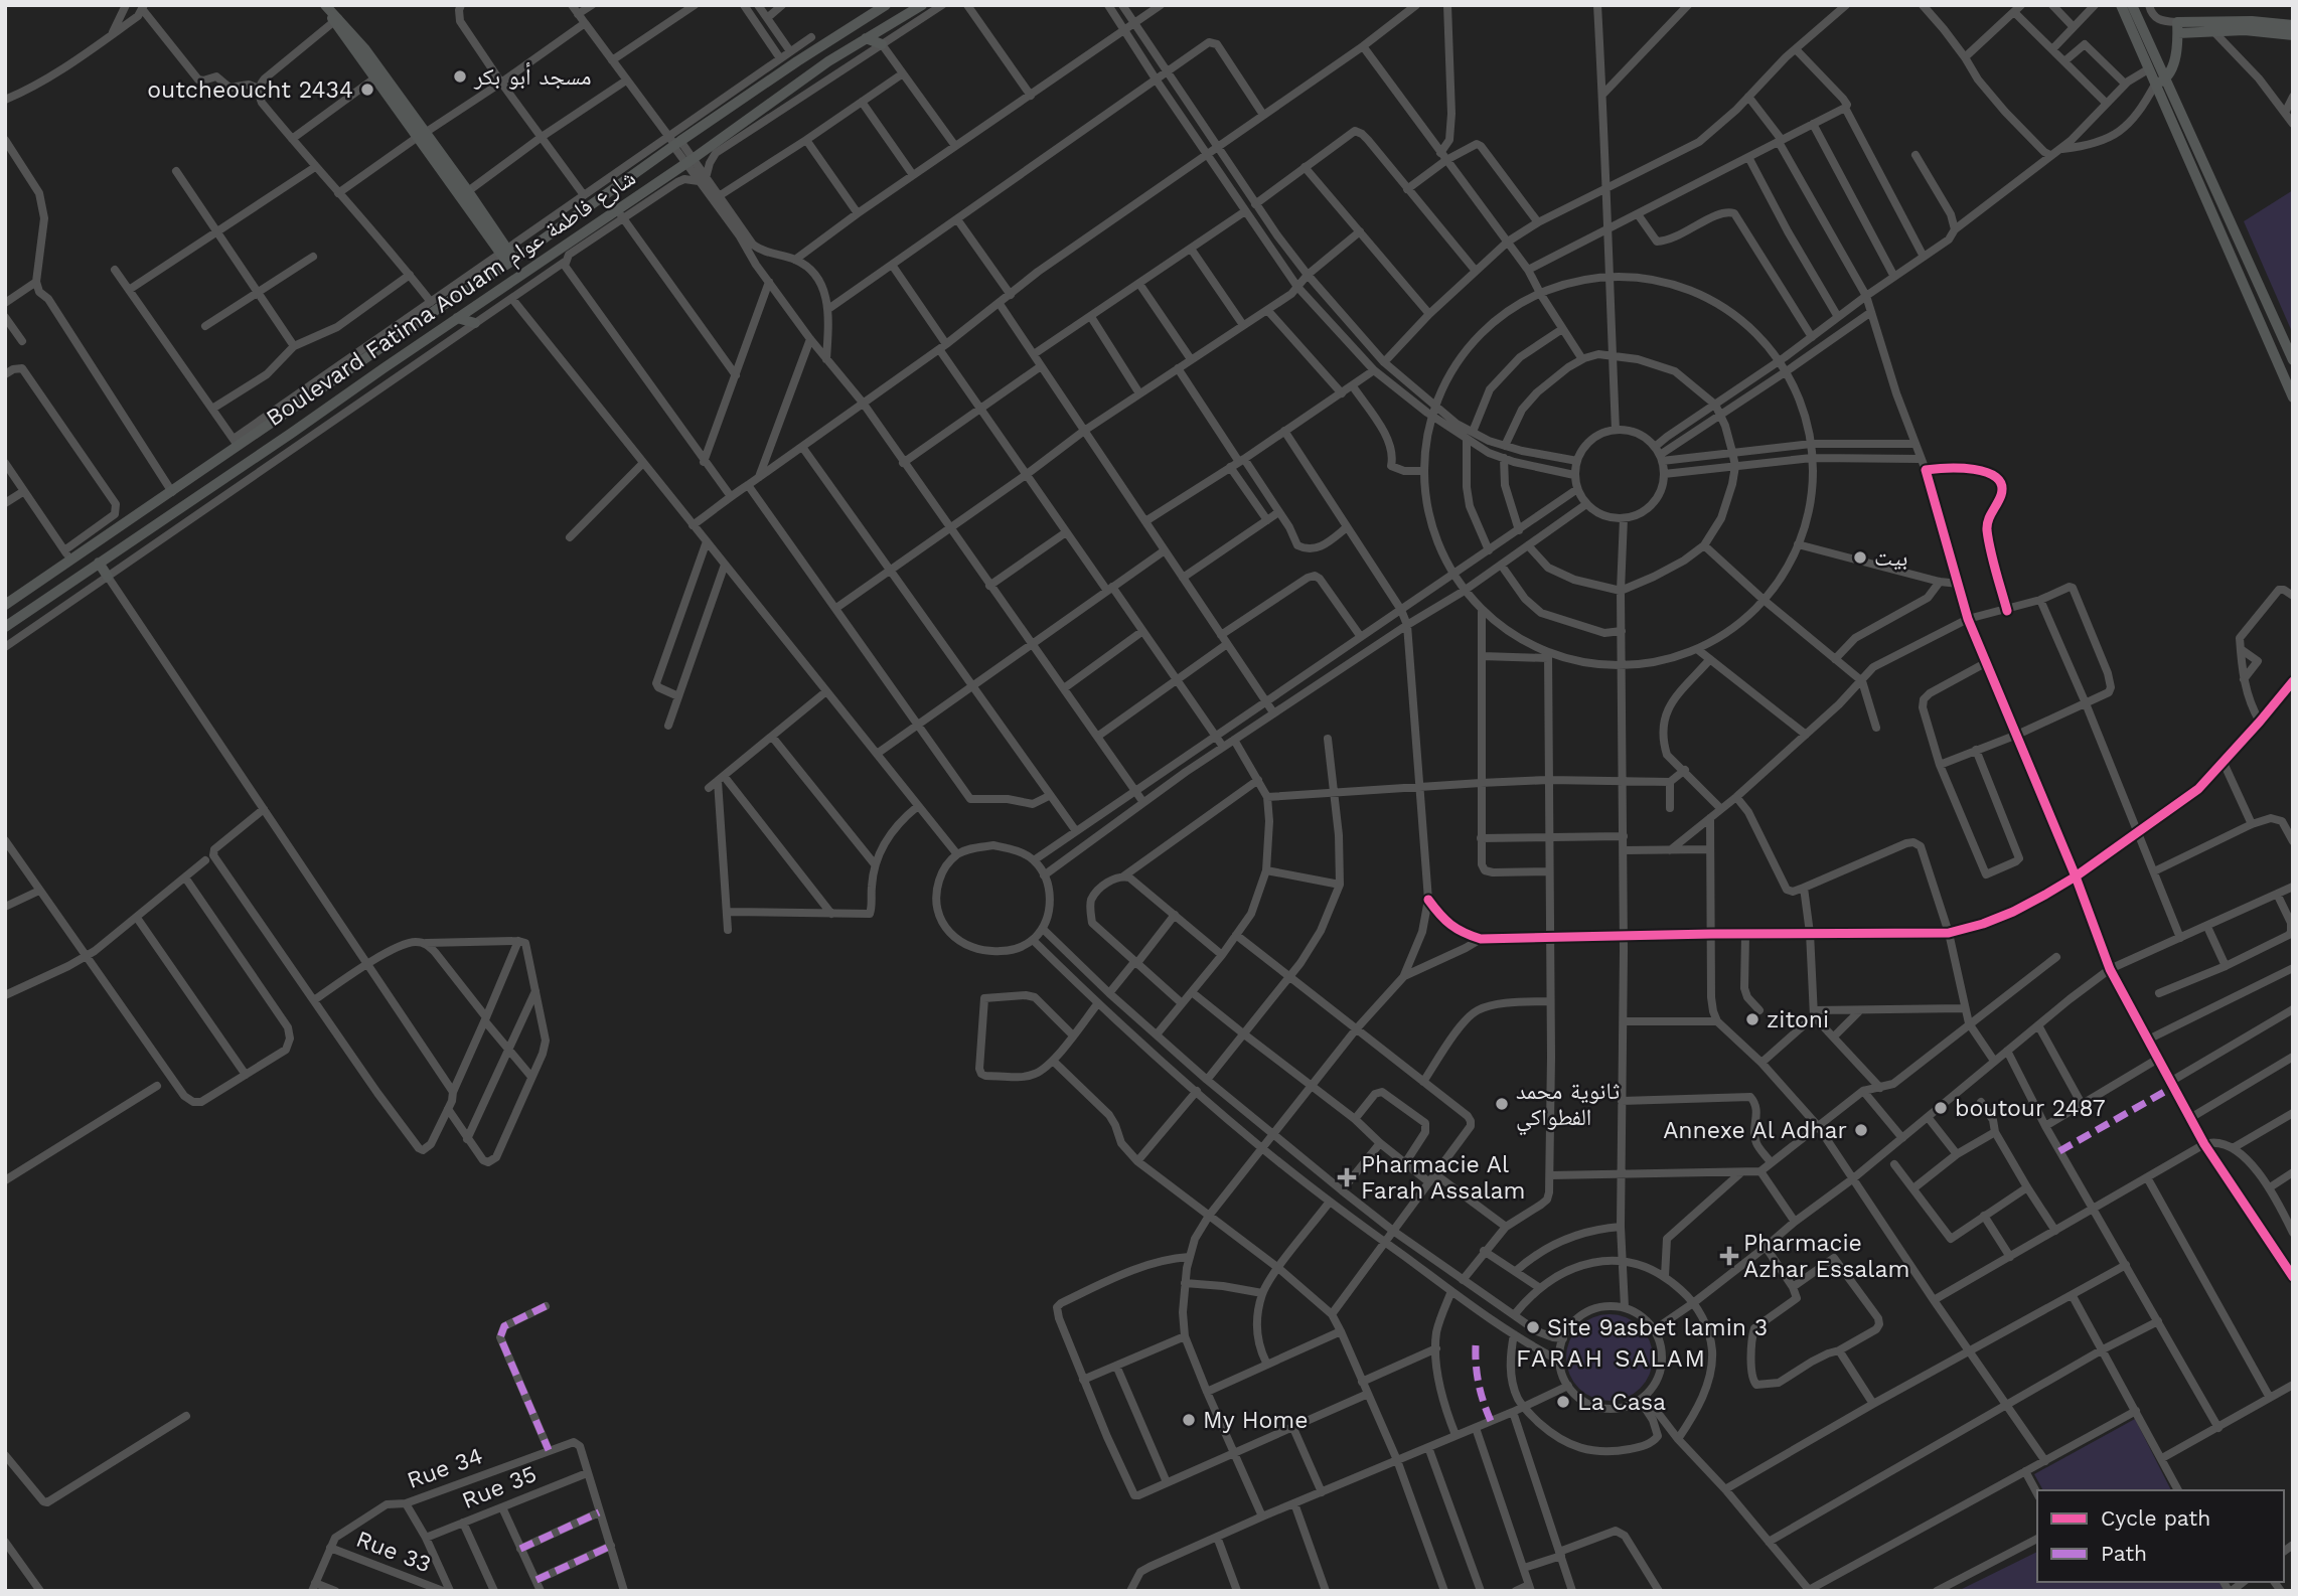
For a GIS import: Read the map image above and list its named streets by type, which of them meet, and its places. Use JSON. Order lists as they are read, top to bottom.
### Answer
{
  "streets": {
    "main road": ["Boulevard Fatima Aouam شارع فاطمة عوام"],
    "street": ["Rue 34", "Rue 35", "Rue 33"]
  },
  "crossings": [
    ["Rue 34", "Rue 35"],
    ["Rue 34", "Rue 33"]
  ],
  "districts": ["FARAH SALAM"],
  "places": {
    "other": [
      "مسجد أبو بكر",
      "outcheoucht 2434",
      "بيت",
      "zitoni",
      "ثانوية محمد الفطواكي",
      "boutour 2487",
      "Annexe Al Adhar",
      "Site 9asbet lamin 3",
      "La Casa",
      "My Home"
    ],
    "health": ["Pharmacie Al Farah Assalam", "Pharmacie Azhar Essalam"]
  },
  "legend": ["Cycle path", "Path"]
}
